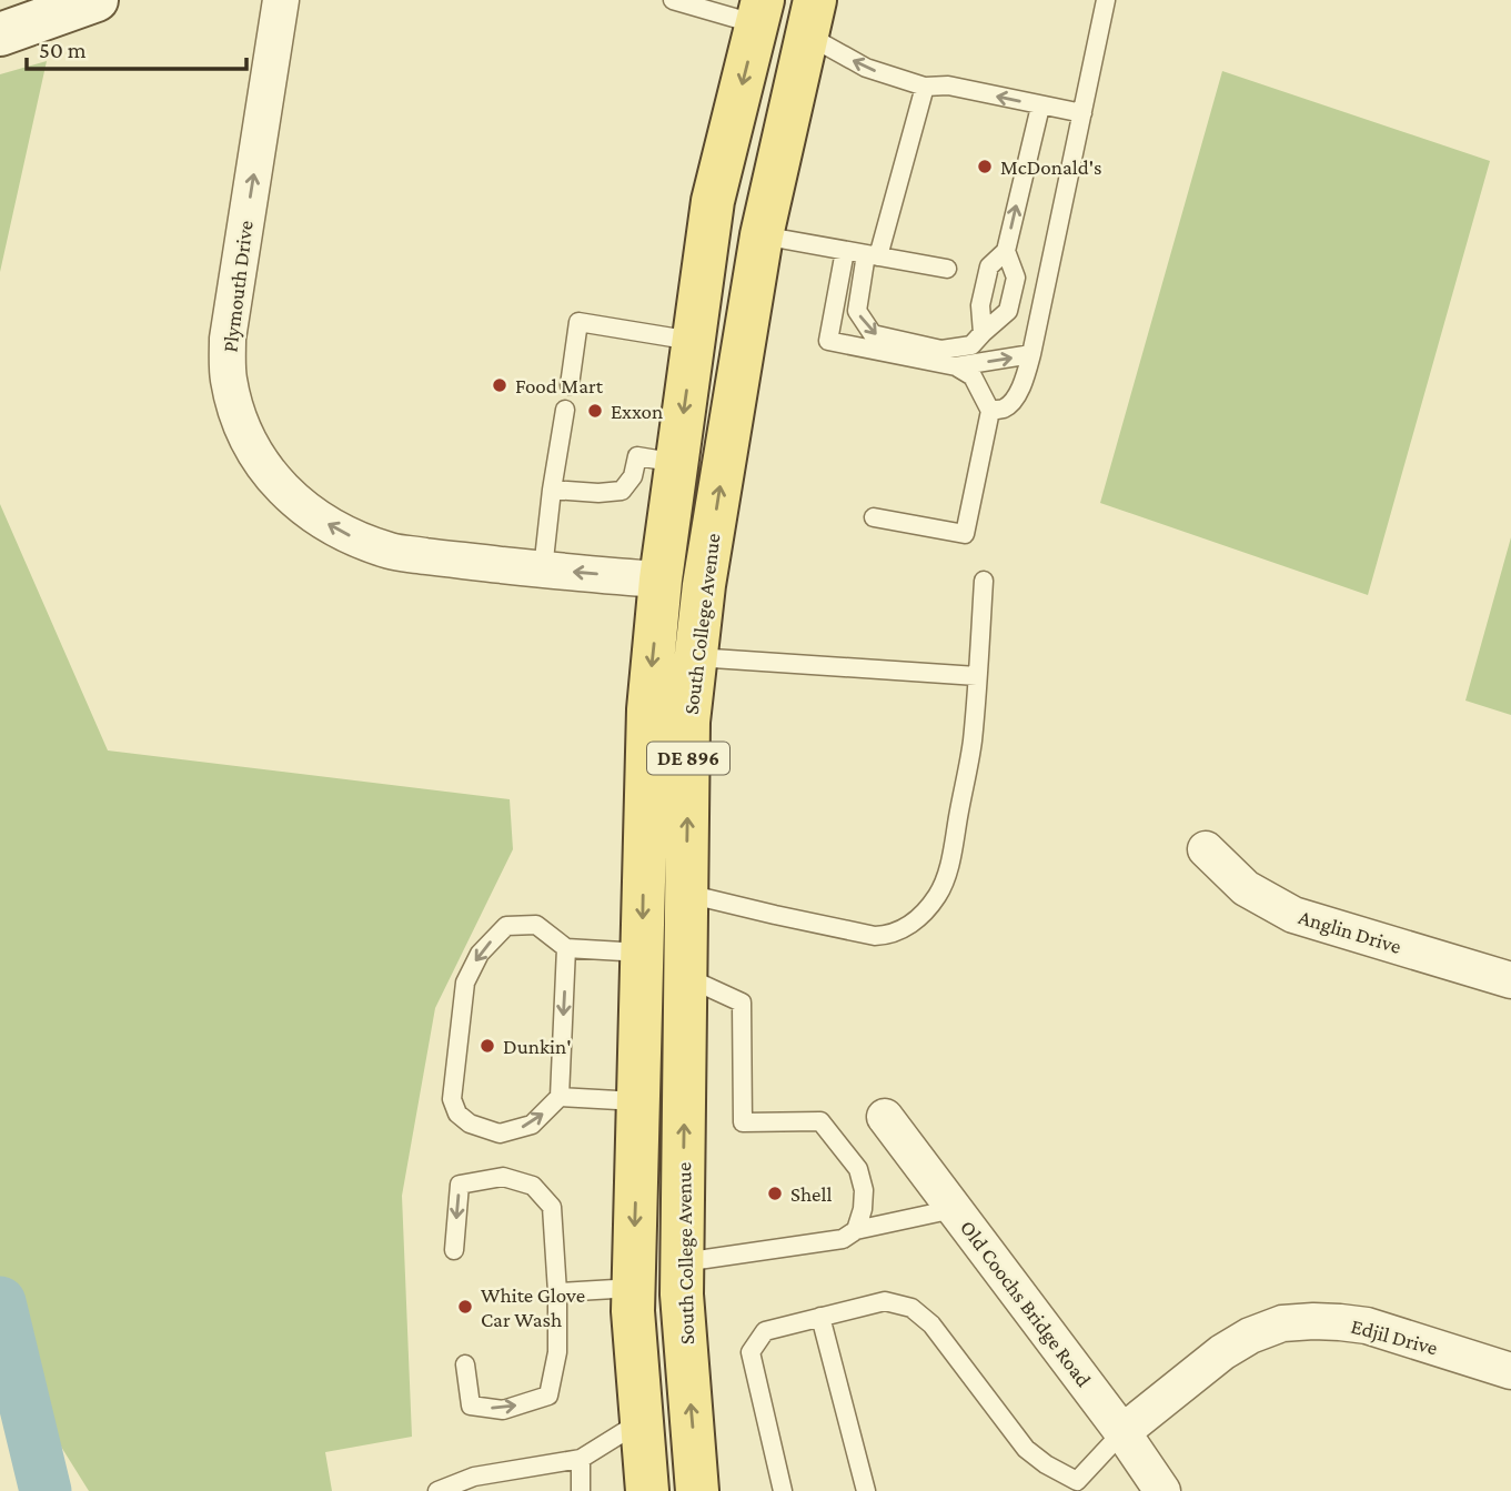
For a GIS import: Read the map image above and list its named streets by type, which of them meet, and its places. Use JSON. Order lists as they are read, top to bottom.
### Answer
{
  "streets": {
    "main road": ["South College Avenue", "DE 896"],
    "street": [
      "Plymouth Drive",
      "Anglin Drive",
      "Old Coochs Bridge Road",
      "Edjil Drive"
    ]
  },
  "crossings": [
    ["Plymouth Drive", "South College Avenue"],
    ["Old Coochs Bridge Road", "Edjil Drive"]
  ],
  "places": [
    "McDonald's",
    "Food Mart",
    "Exxon",
    "Dunkin'",
    "Shell",
    "White Glove Car Wash"
  ],
  "scale_bar": "50 m"
}
